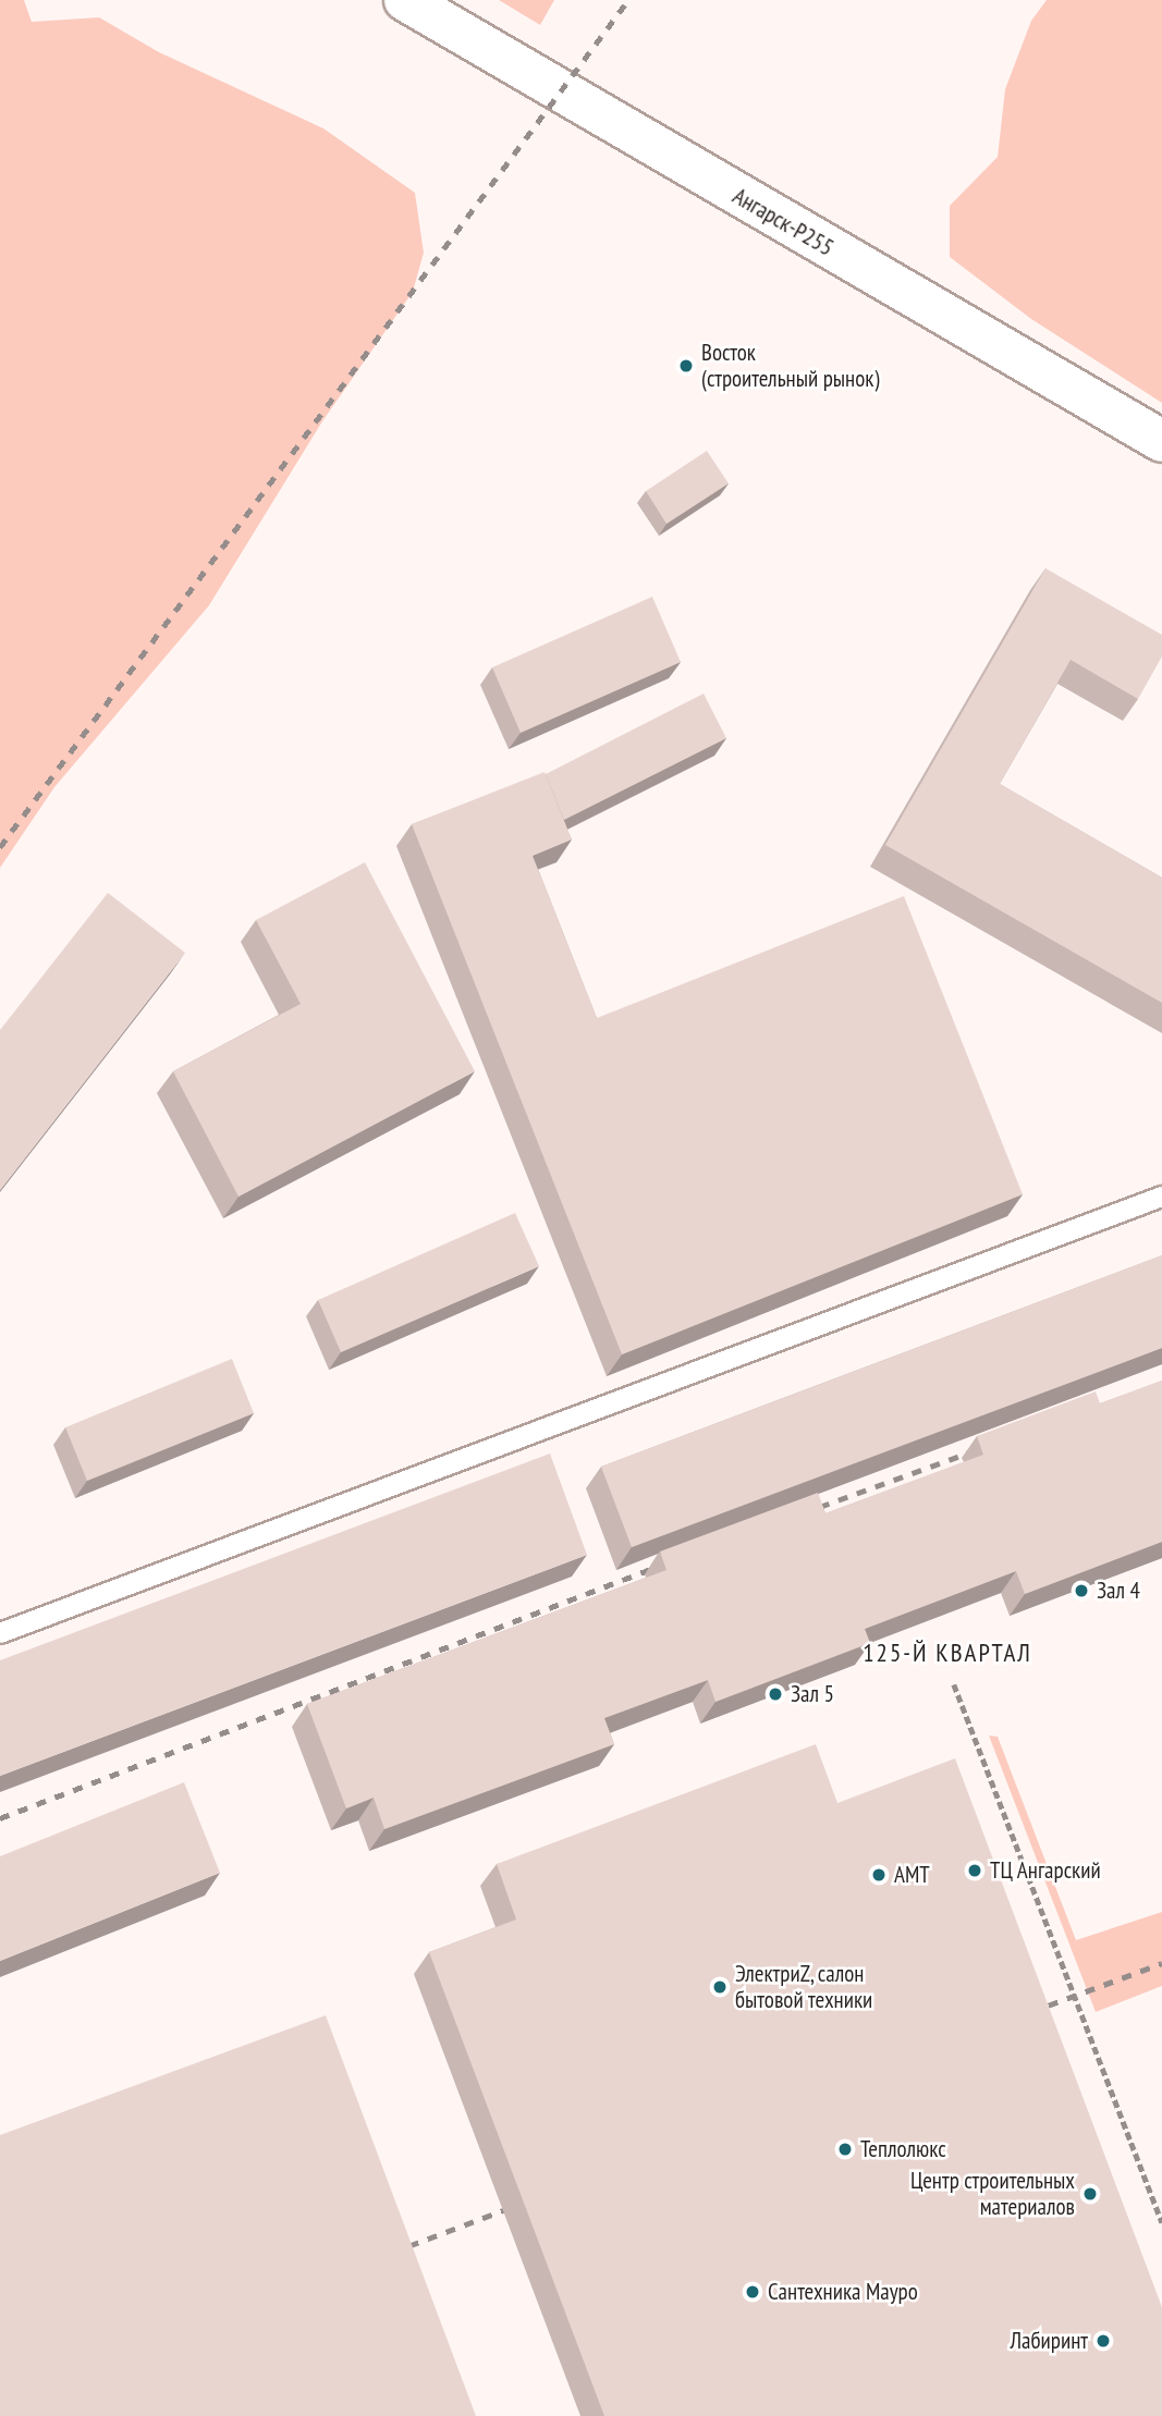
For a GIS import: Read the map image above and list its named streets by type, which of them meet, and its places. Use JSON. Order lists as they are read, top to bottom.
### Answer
{
  "streets": {
    "main road": ["Ангарск-Р255"]
  },
  "districts": ["125-Й КВАРТАЛ"],
  "places": [
    "Восток (строительный рынок)",
    "Зал 4",
    "Зал 5",
    "ТЦ Ангарский",
    "АМТ",
    "ЭлектриZ, салон бытовой техники",
    "Теплолюкс",
    "Центр строительных материалов",
    "Сантехника Мауро",
    "Лабиринт"
  ]
}
